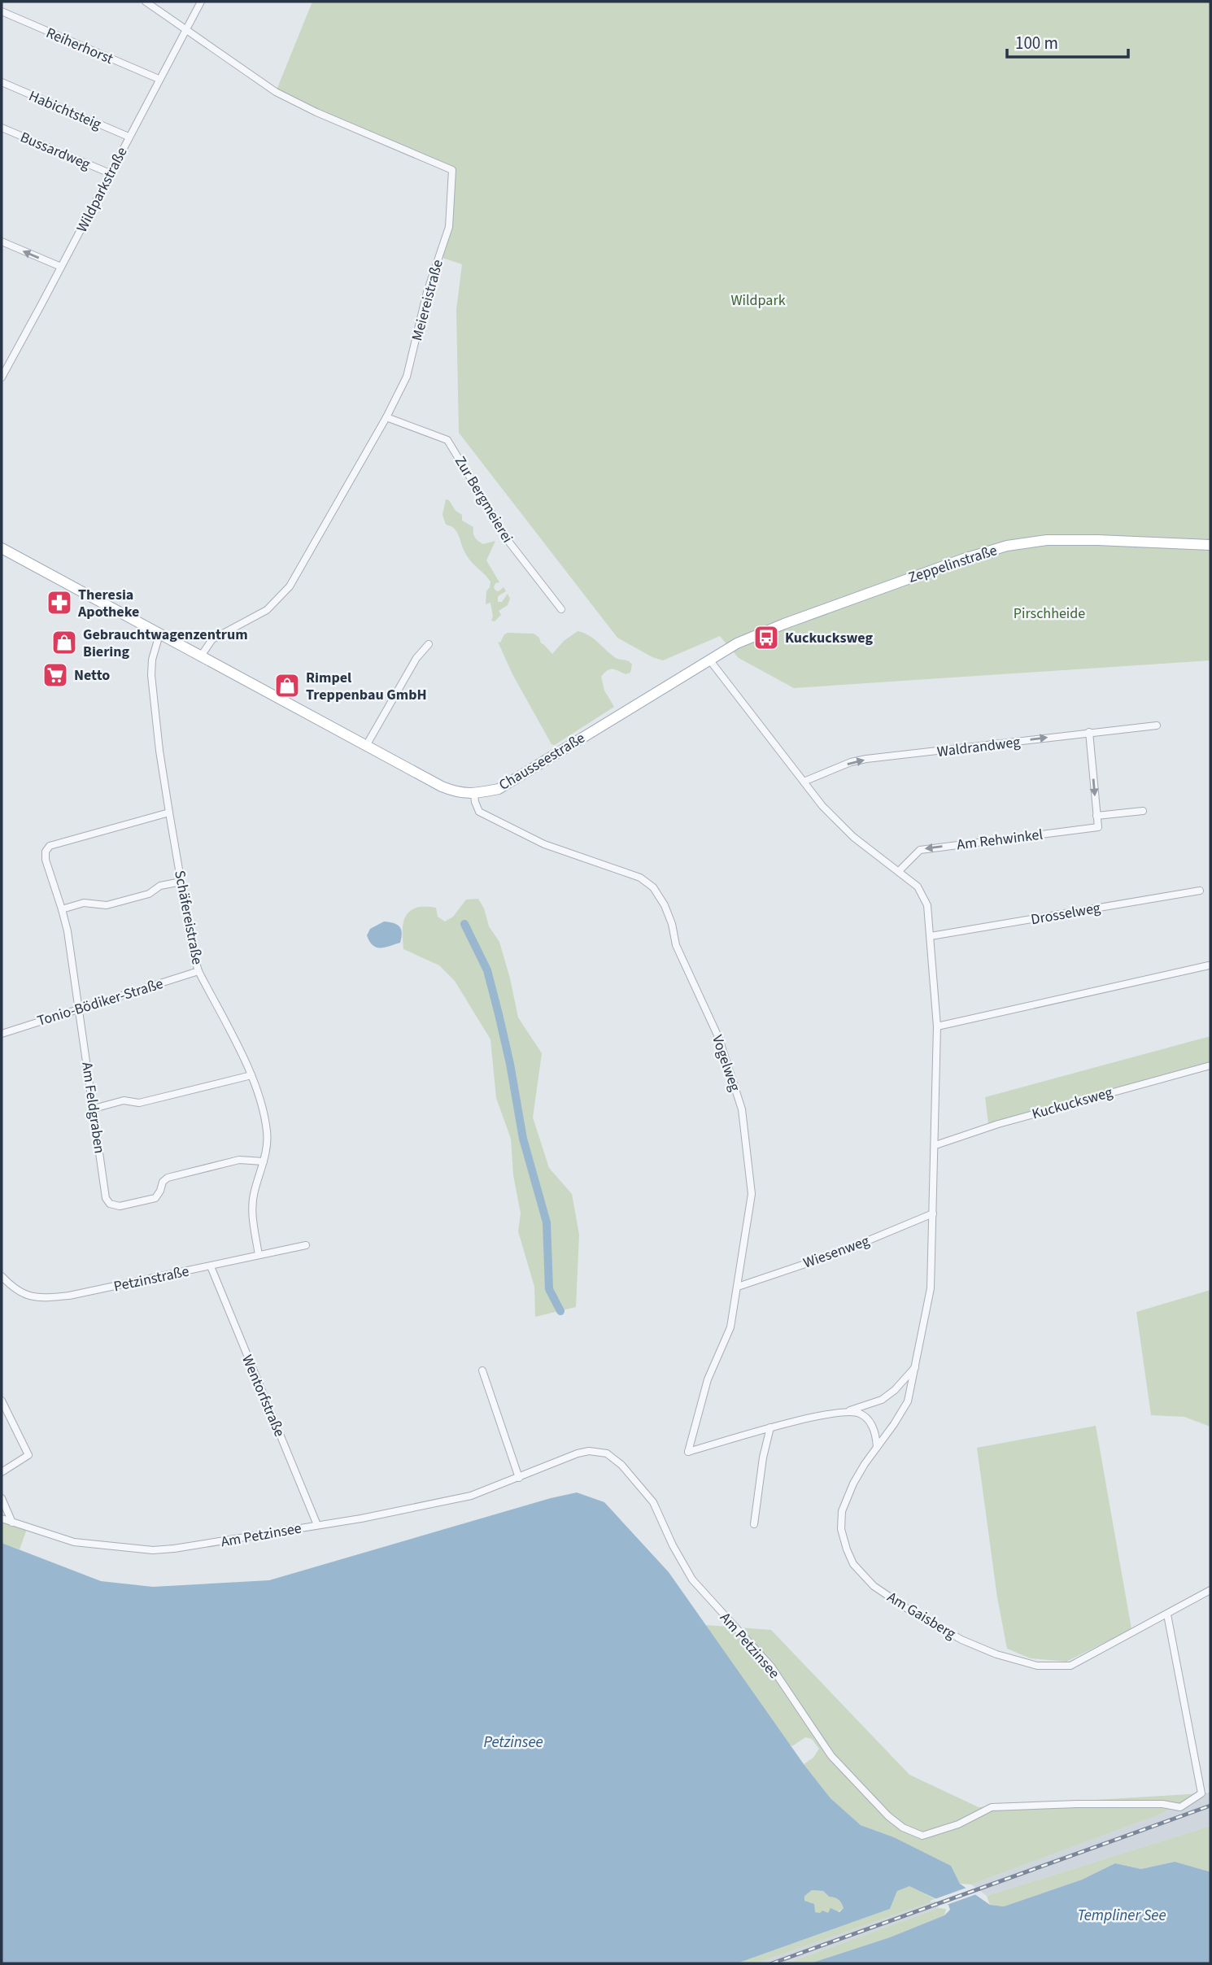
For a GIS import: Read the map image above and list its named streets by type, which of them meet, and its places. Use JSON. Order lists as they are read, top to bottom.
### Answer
{
  "streets": {
    "main road": ["Zeppelinstraße", "Chausseestraße"],
    "street": [
      "Reiherhorst",
      "Habichtsteig",
      "Bussardweg",
      "Wildparkstraße",
      "Meiereistraße",
      "Zur Bergmeierei",
      "Waldrandweg",
      "Am Rehwinkel",
      "Drosselweg",
      "Schäfereistraße",
      "Tonio-Bödiker-Straße",
      "Vogelweg",
      "Kuckucksweg",
      "Am Feldgraben",
      "Wiesenweg",
      "Petzinstraße",
      "Wentorfstraße",
      "Am Petzinsee",
      "Am Gaisberg"
    ]
  },
  "crossings": [
    ["Reiherhorst", "Wildparkstraße"],
    ["Habichtsteig", "Wildparkstraße"],
    ["Bussardweg", "Wildparkstraße"],
    ["Wildparkstraße", "Meiereistraße"],
    ["Meiereistraße", "Zur Bergmeierei"],
    ["Meiereistraße", "Chausseestraße"],
    ["Zeppelinstraße", "Chausseestraße"],
    ["Chausseestraße", "Schäfereistraße"],
    ["Chausseestraße", "Vogelweg"],
    ["Schäfereistraße", "Tonio-Bödiker-Straße"],
    ["Schäfereistraße", "Am Feldgraben"],
    ["Schäfereistraße", "Petzinstraße"],
    ["Tonio-Bödiker-Straße", "Am Feldgraben"],
    ["Vogelweg", "Wiesenweg"],
    ["Petzinstraße", "Wentorfstraße"],
    ["Wentorfstraße", "Am Petzinsee"],
    ["Am Petzinsee", "Am Gaisberg"]
  ],
  "one_way": ["Waldrandweg", "Am Rehwinkel"],
  "water": ["Petzinsee", "Templiner See"],
  "parks": ["Wildpark", "Pirschheide"],
  "places": {
    "pharmacy": ["Theresia Apotheke"],
    "bus stop": ["Kuckucksweg"],
    "shop": ["Gebrauchtwagenzentrum Biering", "Rimpel Treppenbau GmbH"],
    "supermarket": ["Netto"]
  },
  "scale_bar": "100 m"
}
